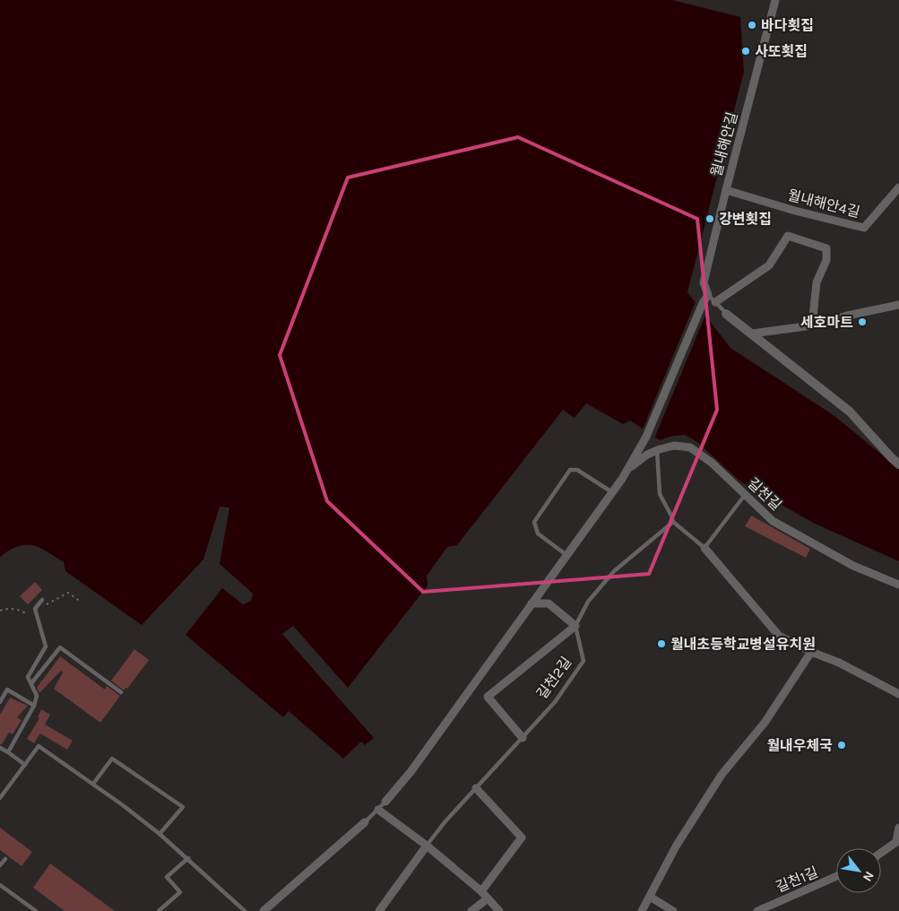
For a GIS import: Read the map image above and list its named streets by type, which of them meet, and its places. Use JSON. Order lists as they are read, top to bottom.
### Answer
{
  "streets": {
    "street": [
      "월내해안길",
      "월내해안4길",
      "길천길",
      "길천2길",
      "길천1길"
    ]
  },
  "crossings": [
    ["월내해안길", "월내해안4길"]
  ],
  "places": [
    "바다횟집",
    "사또횟집",
    "강변횟집",
    "세호마트",
    "월내초등학교병설유치원",
    "월내우체국"
  ],
  "north": "bottom right"
}
